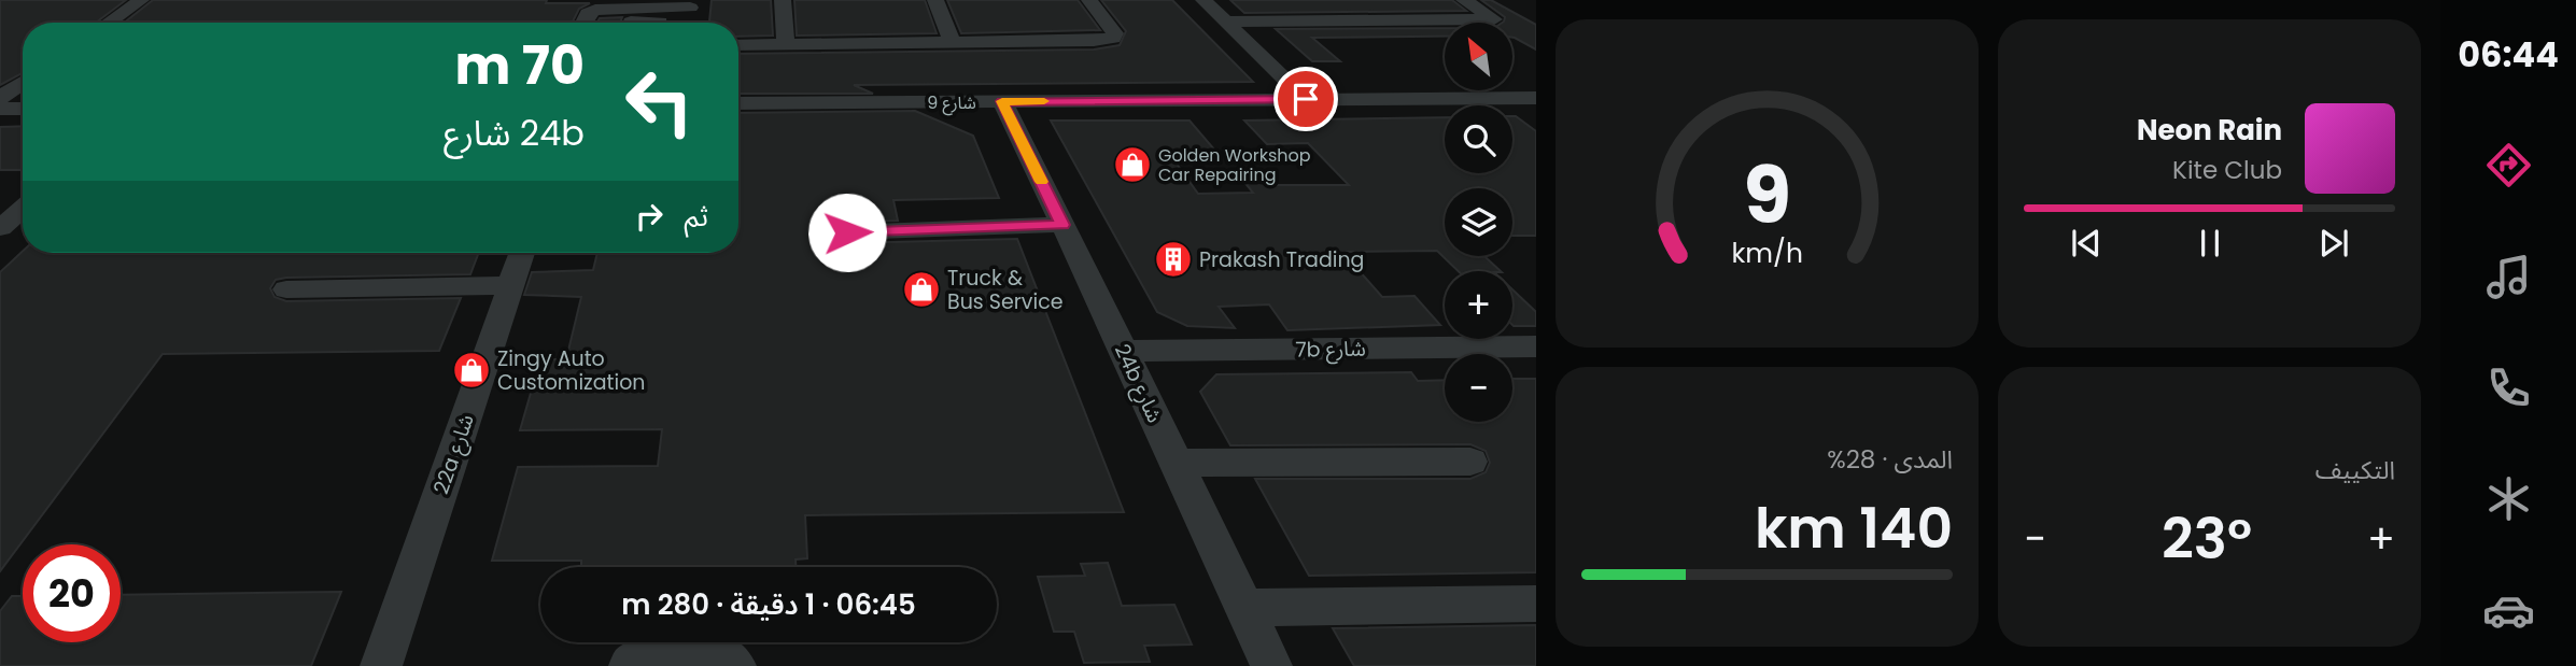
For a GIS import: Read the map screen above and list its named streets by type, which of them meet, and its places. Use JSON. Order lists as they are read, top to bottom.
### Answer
{
  "streets": {
    "street": [
      "شارع 9",
      "7b شارع",
      "24b شارع",
      "22a شارع"
    ]
  },
  "crossings": [
    ["شارع 9", "24b شارع"],
    ["7b شارع", "24b شارع"]
  ],
  "places": {
    "shop": ["Golden Workshop Car Repairing", "Truck & Bus Service", "Zingy Auto Customization"],
    "building": ["Prakash Trading"]
  },
  "north": "top left",
  "page": {
    "tabs": "06:44",
    "map_buttons": ["+", "−"],
    "turn": ["70 m", "24b شارع"],
    "song": ["Neon Rain", "Kite Club"],
    "then": "ثم",
    "tile": [
      "التكييف",
      ["المدى · 28%", "140 km"]
    ],
    "heat": ["−", "23°", "+"],
    "limit": "20",
    "trip": "06:45 · 1 دقيقة · 280 m",
    "gauge": ["9", "km/h"]
  }
}
